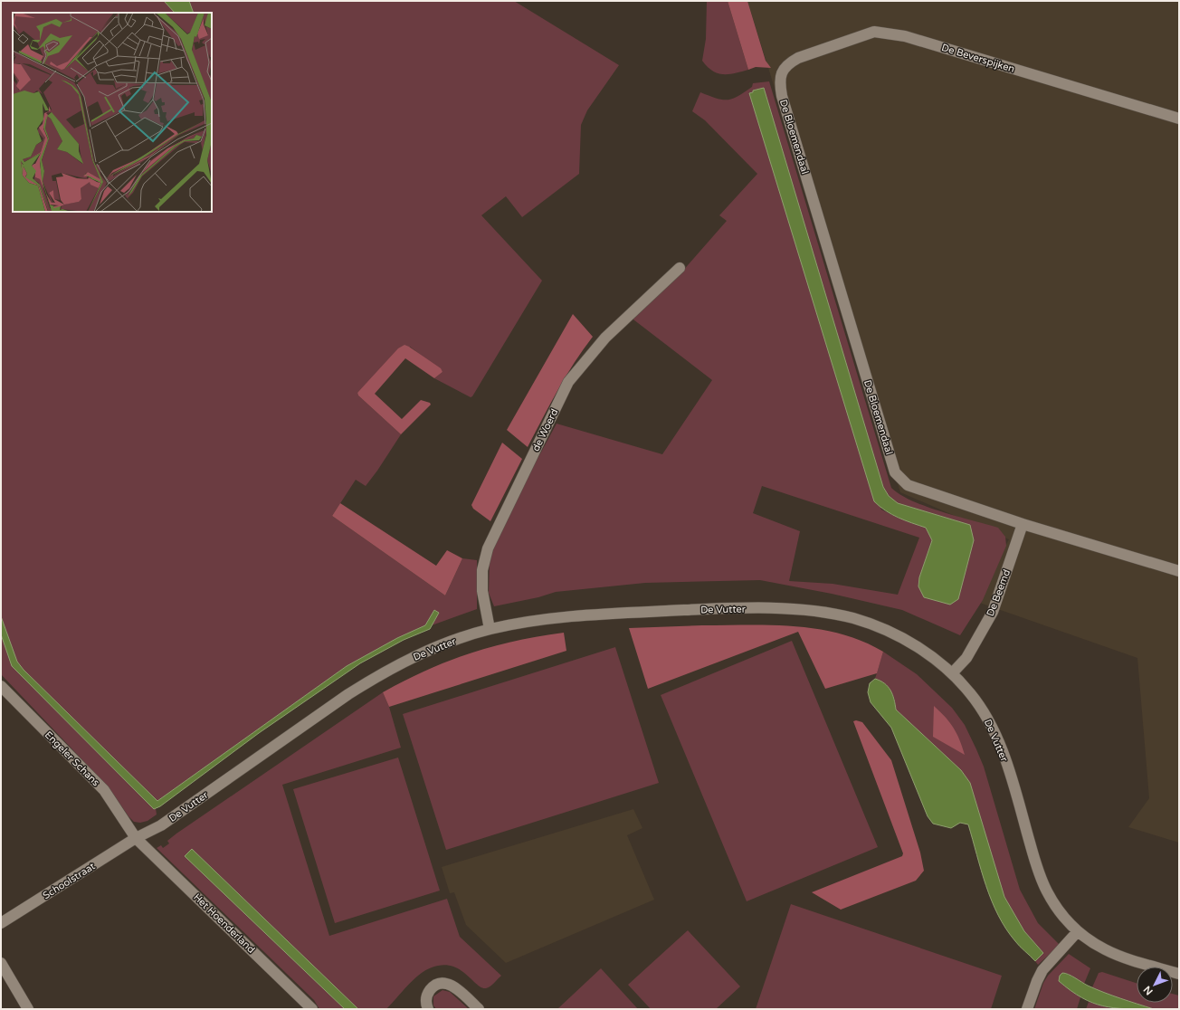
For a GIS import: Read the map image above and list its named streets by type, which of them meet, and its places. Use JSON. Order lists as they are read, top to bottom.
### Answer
{
  "streets": {
    "street": [
      "De Beverspijken",
      "De Bloemendaal",
      "de Woerd",
      "De Beemd",
      "De Vutter",
      "Engeler Schans",
      "Schoolstraat",
      "Het Hoenderland"
    ]
  },
  "crossings": [
    ["De Beverspijken", "De Bloemendaal"],
    ["De Bloemendaal", "De Beemd"],
    ["de Woerd", "De Vutter"],
    ["De Beemd", "De Vutter"],
    ["De Vutter", "Engeler Schans"],
    ["De Vutter", "Schoolstraat"],
    ["De Vutter", "Het Hoenderland"],
    ["Engeler Schans", "Schoolstraat"],
    ["Engeler Schans", "Het Hoenderland"],
    ["Schoolstraat", "Het Hoenderland"]
  ],
  "north": "bottom left"
}
